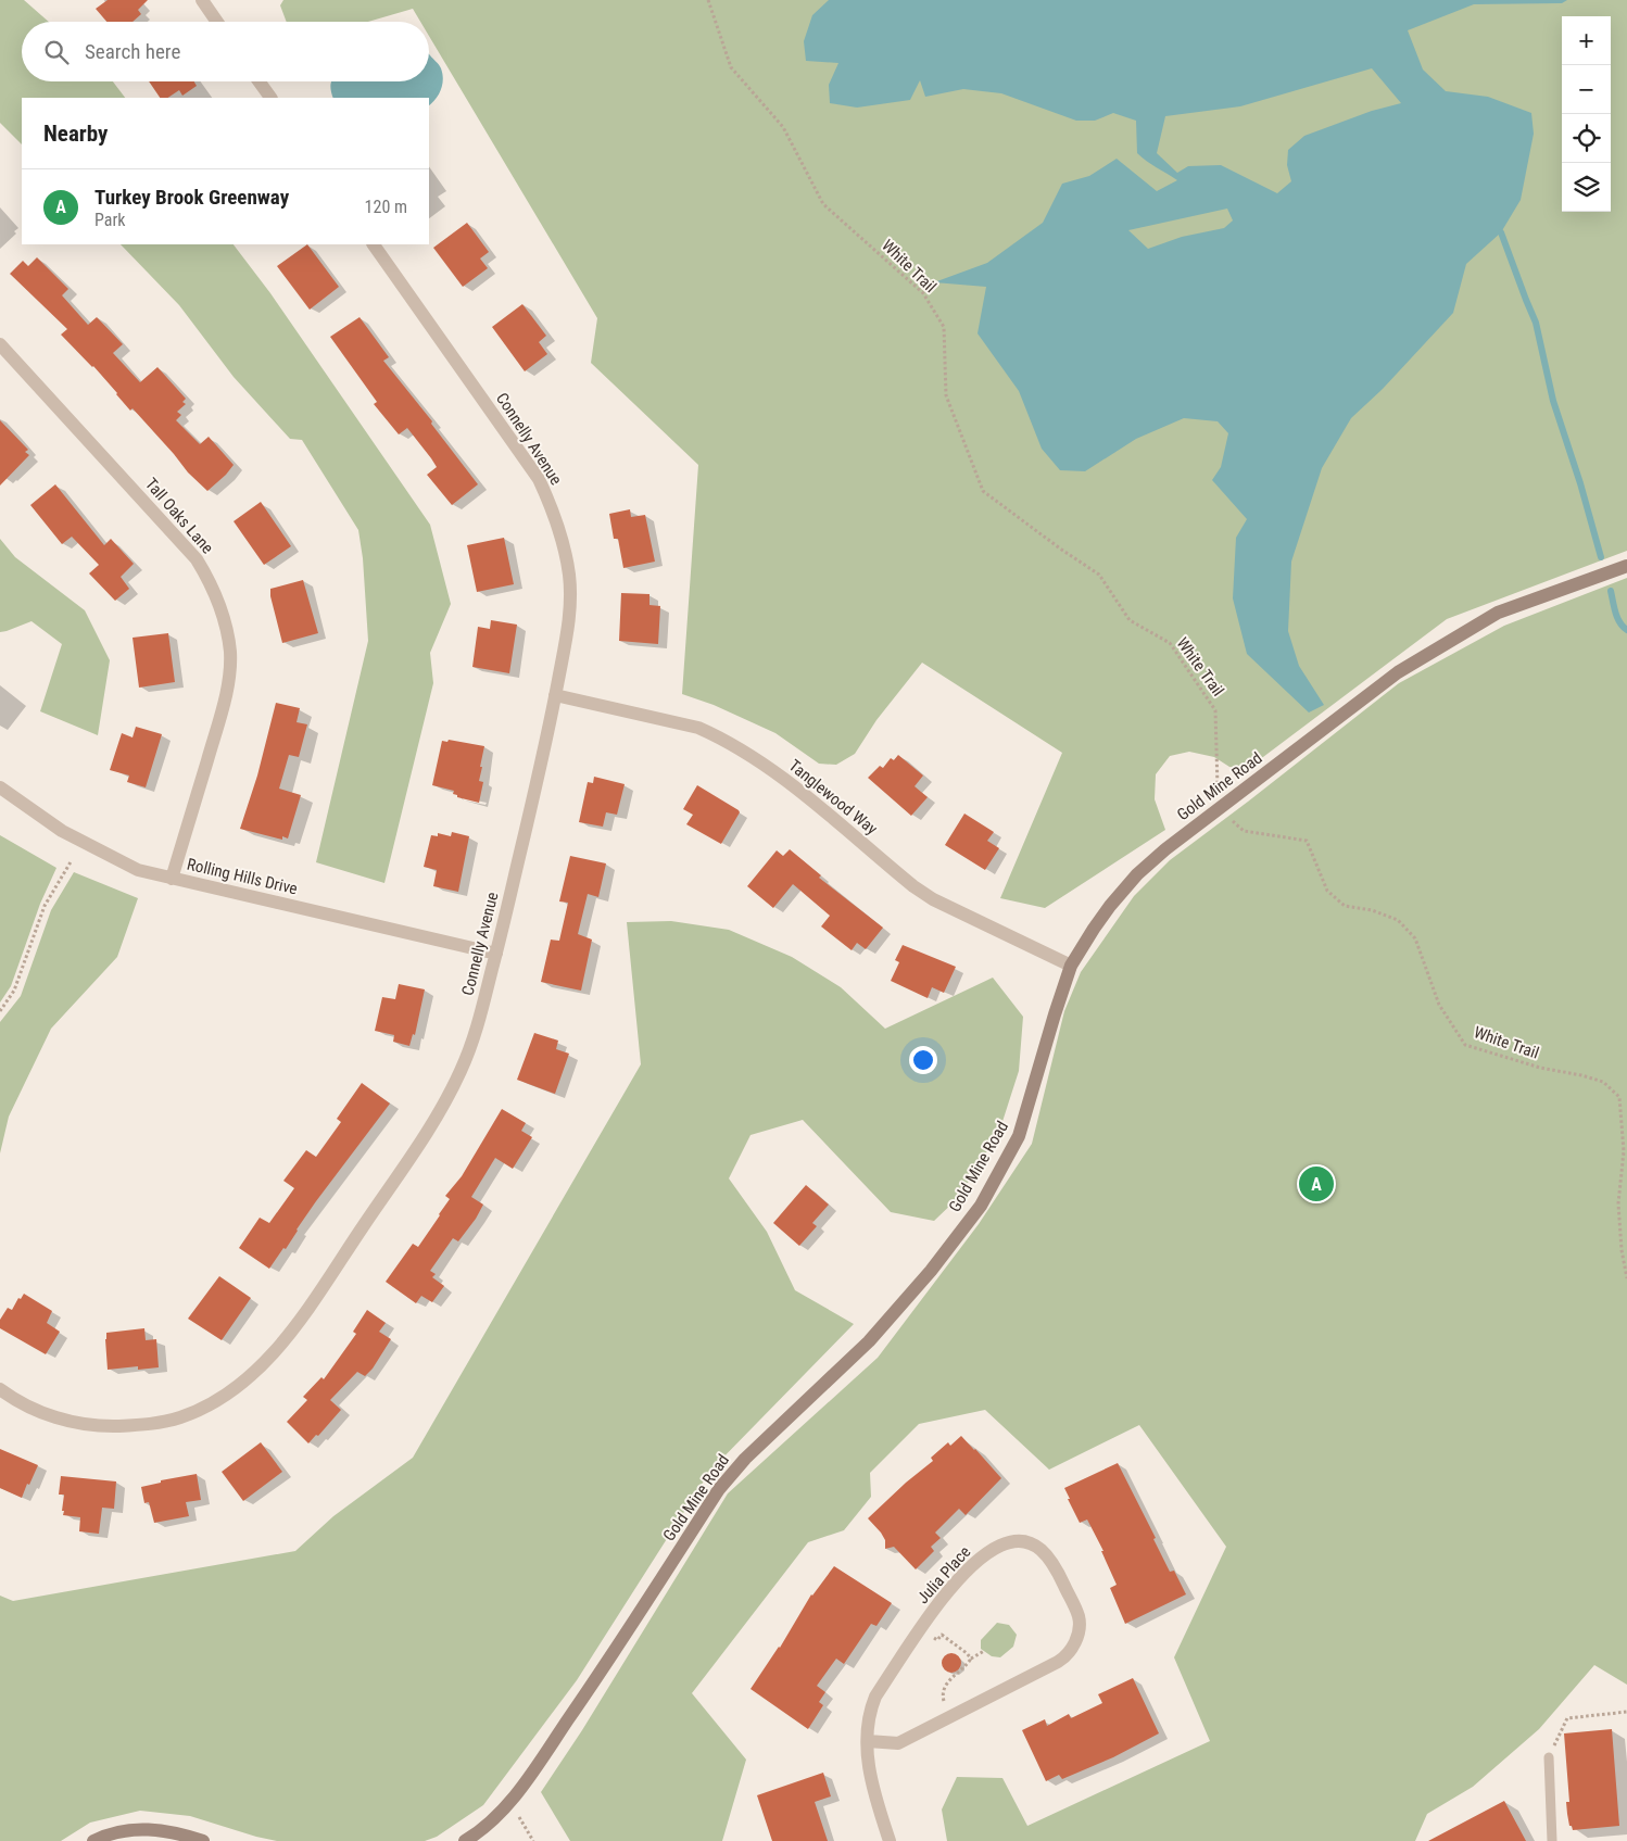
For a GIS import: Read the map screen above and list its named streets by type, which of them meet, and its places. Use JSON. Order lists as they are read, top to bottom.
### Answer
{
  "streets": {
    "street": [
      "Connelly Avenue",
      "Tall Oaks Lane",
      "Gold Mine Road",
      "Tanglewood Way",
      "Rolling Hills Drive",
      "Julia Place"
    ],
    "path": ["White Trail"]
  },
  "crossings": [
    ["White Trail", "Gold Mine Road"],
    ["Connelly Avenue", "Tanglewood Way"],
    ["Connelly Avenue", "Rolling Hills Drive"],
    ["Tall Oaks Lane", "Rolling Hills Drive"],
    ["Gold Mine Road", "Tanglewood Way"]
  ],
  "page": {
    "map_buttons": ["+", "−"],
    "search": "Search here",
    "heading": "Nearby",
    "list": [
      {
        "mark": "A",
        "name": "Turkey Brook Greenway",
        "note": "Park",
        "value": "120 m"
      }
    ],
    "pins": "A"
  }
}
